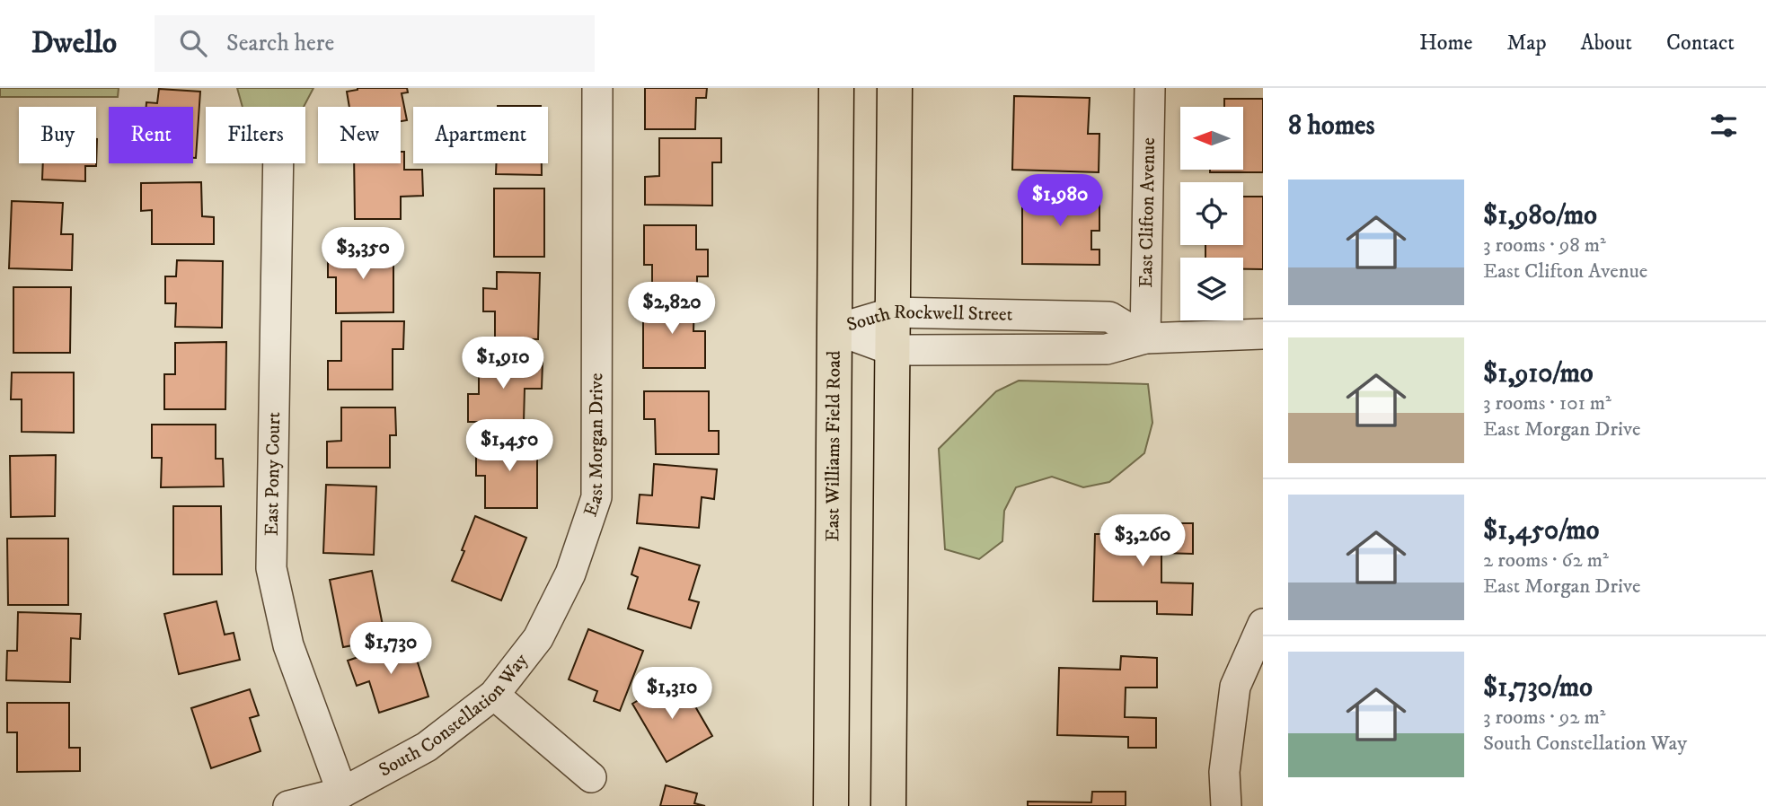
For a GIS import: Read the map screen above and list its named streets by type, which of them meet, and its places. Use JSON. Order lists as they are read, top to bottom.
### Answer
{
  "streets": {
    "main road": ["East Williams Field Road"],
    "street": [
      "East Clifton Avenue",
      "South Rockwell Street",
      "East Morgan Drive",
      "East Pony Court",
      "South Constellation Way"
    ]
  },
  "crossings": [
    ["East Clifton Avenue", "South Rockwell Street"],
    ["South Rockwell Street", "East Williams Field Road"],
    ["East Morgan Drive", "South Constellation Way"],
    ["East Pony Court", "South Constellation Way"]
  ],
  "north": "left",
  "page": {
    "header": "Dwello",
    "search": "Search here",
    "nav": [
      "Home",
      "Map",
      "About",
      "Contact"
    ],
    "heading": "8 homes",
    "chip": [
      "Buy",
      "Rent",
      "Filters",
      "New",
      "Apartment"
    ],
    "list": [
      {
        "name": "$1,980/mo",
        "note": "3 rooms · 98 m² · East Clifton Avenue"
      },
      {
        "name": "$1,910/mo",
        "note": "3 rooms · 101 m² · East Morgan Drive"
      },
      {
        "name": "$1,450/mo",
        "note": "2 rooms · 62 m² · East Morgan Drive"
      },
      {
        "name": "$1,730/mo",
        "note": "3 rooms · 92 m² · South Constellation Way"
      }
    ],
    "price": [
      "$1,980",
      "$3,350",
      "$2,820",
      "$1,910",
      "$1,450",
      "$3,260",
      "$1,730",
      "$1,310"
    ]
  }
}
